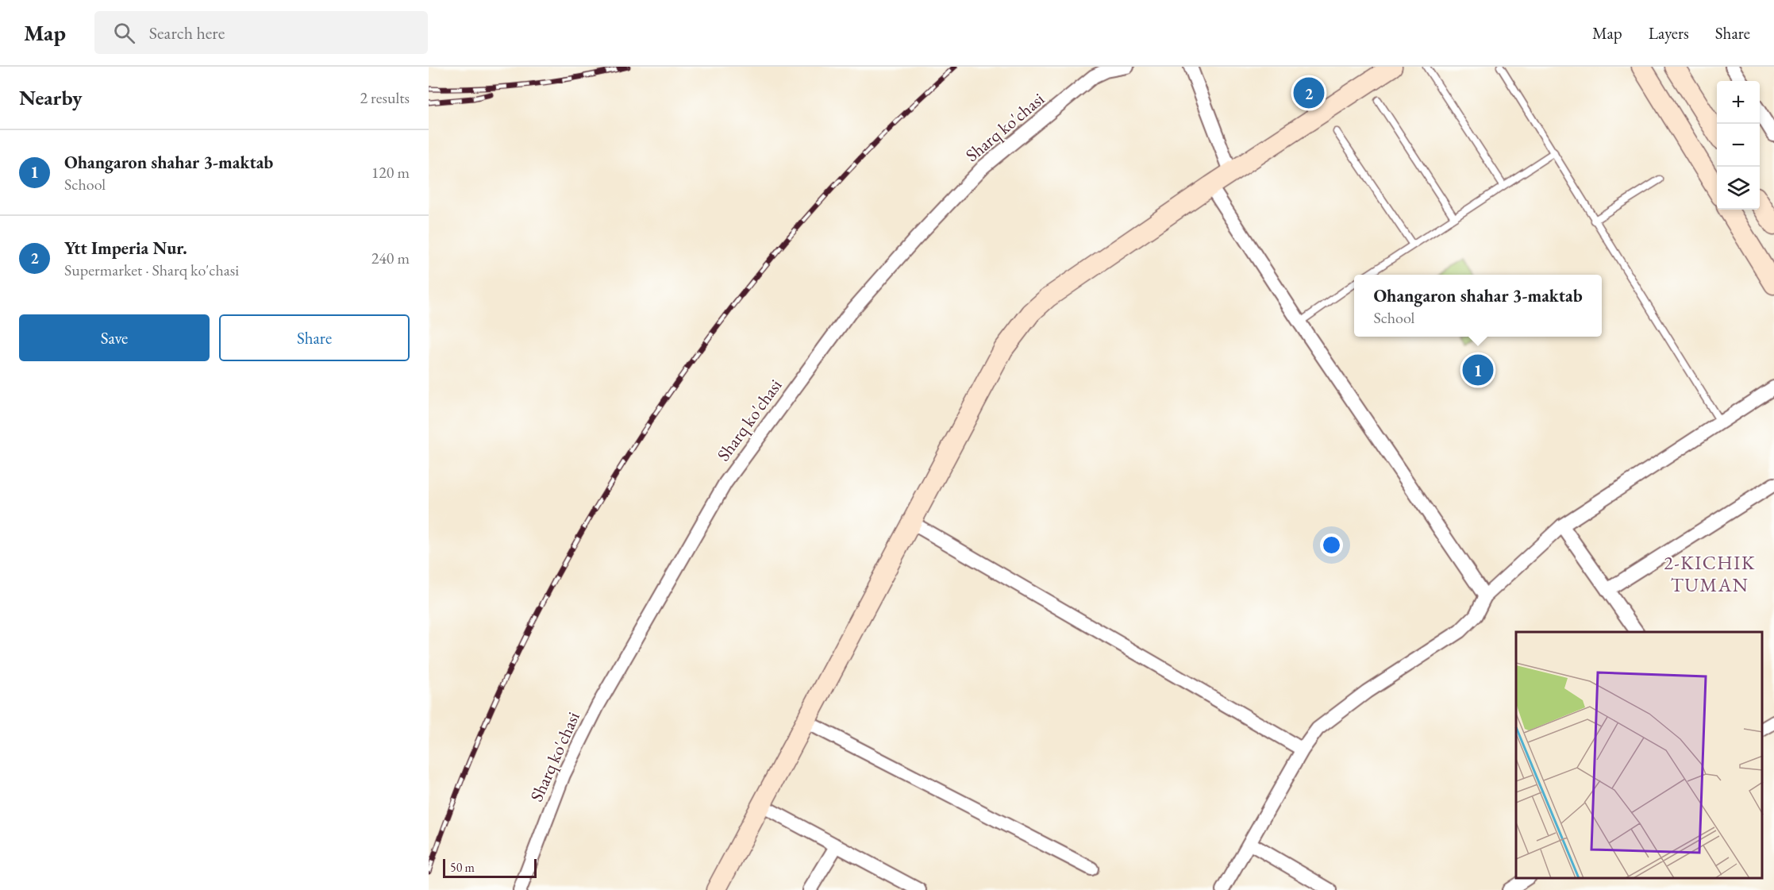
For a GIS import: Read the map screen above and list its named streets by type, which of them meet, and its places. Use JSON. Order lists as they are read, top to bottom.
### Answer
{
  "streets": {
    "street": ["Sharq ko'chasi"]
  },
  "districts": ["2-KICHIK TUMAN"],
  "scale_bar": "50 m",
  "page": {
    "header": "Map",
    "search": "Search here",
    "nav": ["Map", "Layers", "Share"],
    "heading": ["Nearby", "2 results"],
    "pins": ["2", "1"],
    "map_buttons": ["+", "−"],
    "list": [
      {
        "mark": "1",
        "name": "Ohangaron shahar 3-maktab",
        "note": "School",
        "value": "120 m"
      },
      {
        "mark": "2",
        "name": "Ytt Imperia Nur.",
        "note": "Supermarket · Sharq ko'chasi",
        "value": "240 m"
      }
    ],
    "popup": ["Ohangaron shahar 3-maktab", "School"],
    "buttons": ["Save", "Share"],
    "scale": "50 m"
  }
}
